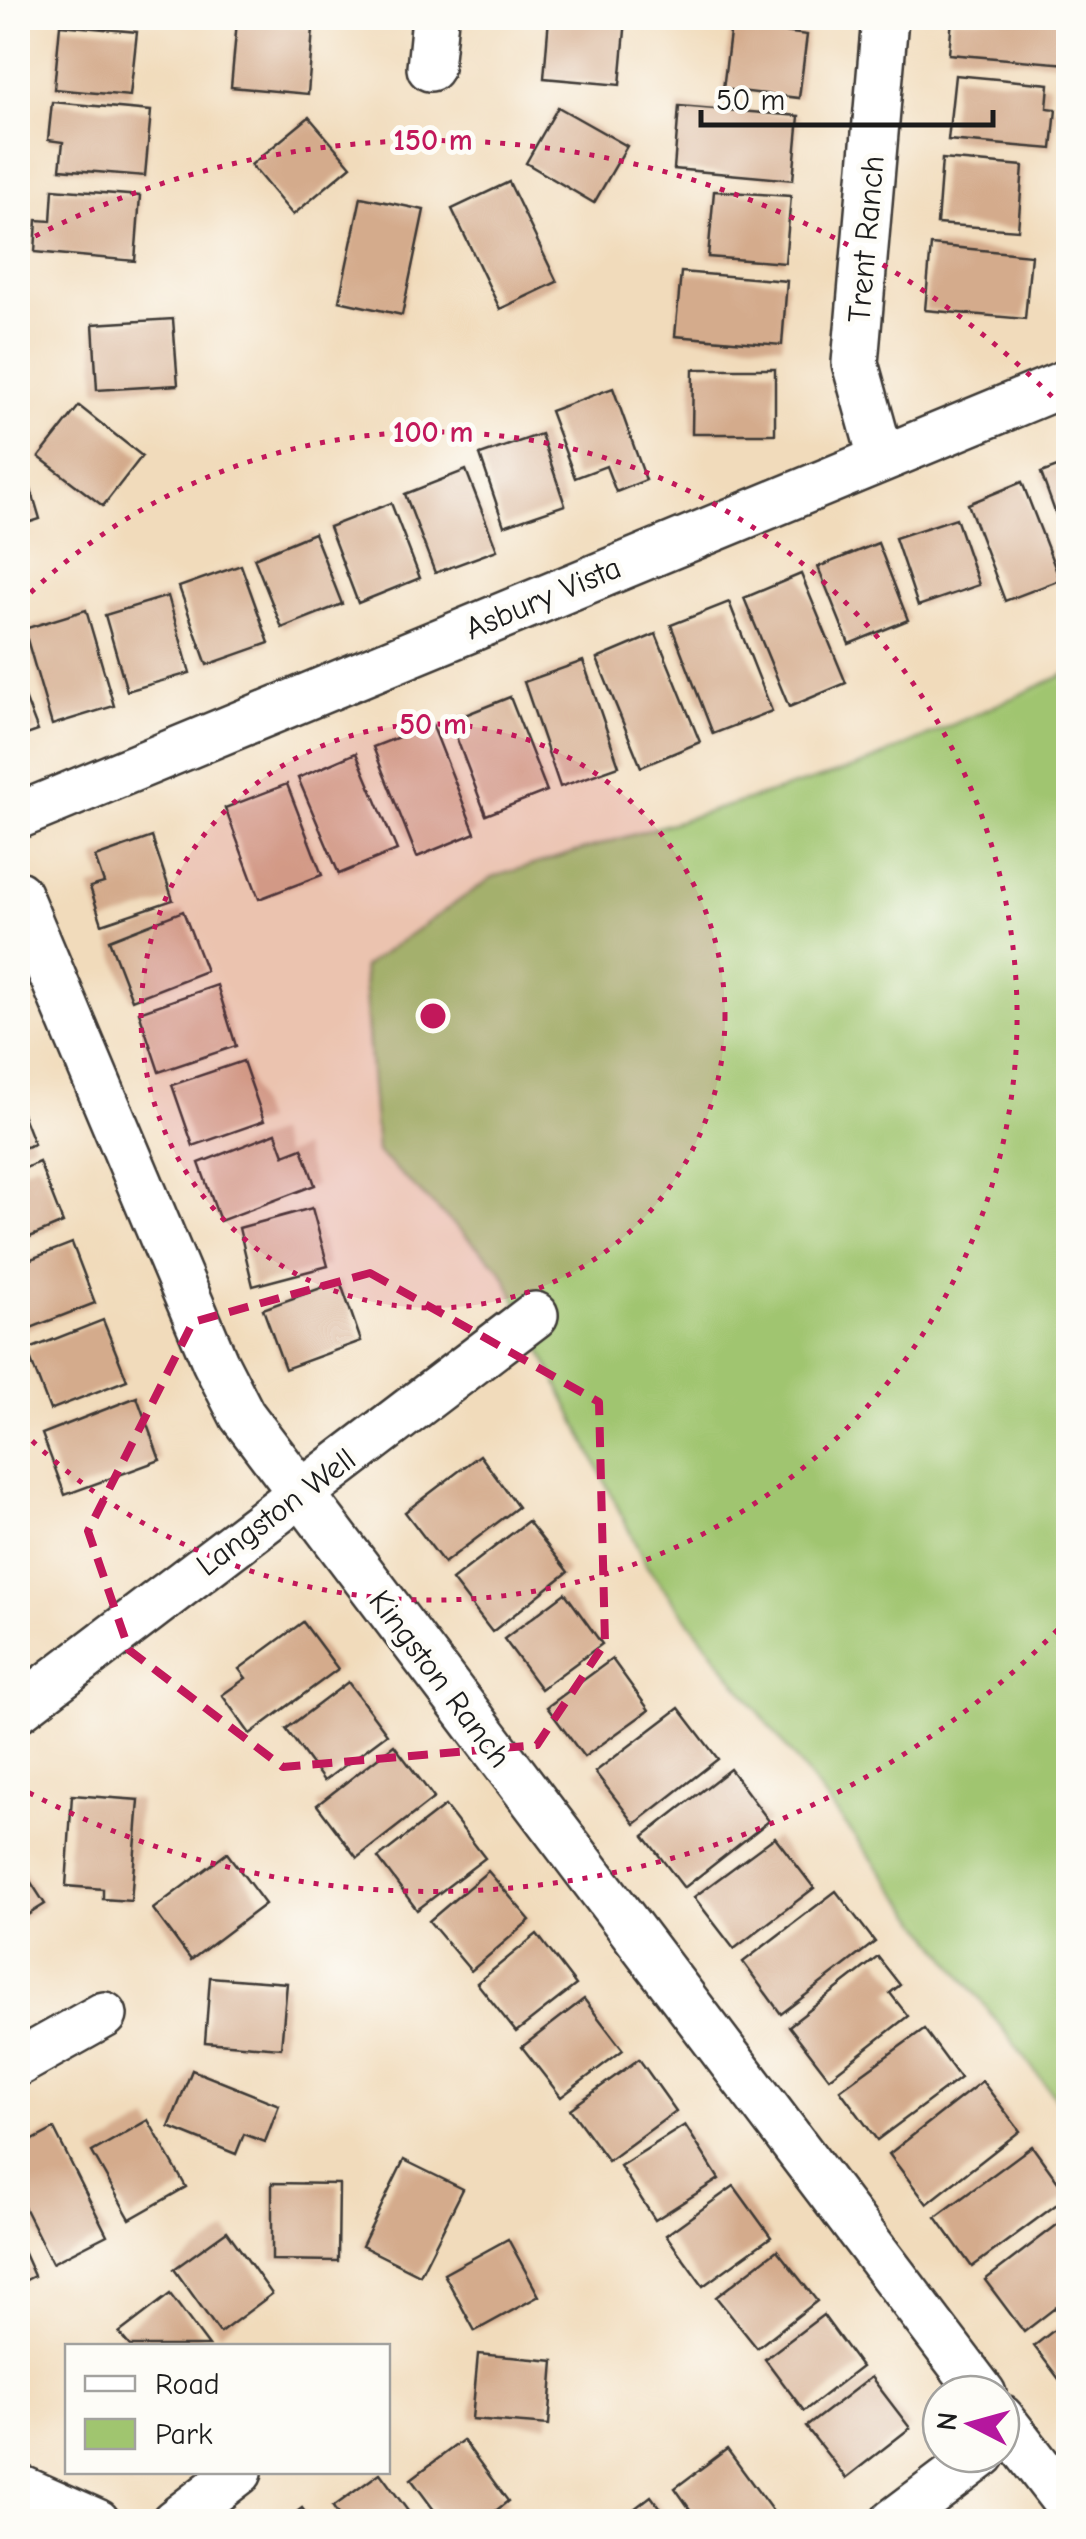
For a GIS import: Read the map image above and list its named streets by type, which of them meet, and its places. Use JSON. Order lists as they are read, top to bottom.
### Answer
{
  "streets": {
    "street": [
      "Trent Ranch",
      "Asbury Vista",
      "Langston Well",
      "Kingston Ranch"
    ]
  },
  "crossings": [
    ["Trent Ranch", "Asbury Vista"],
    ["Langston Well", "Kingston Ranch"]
  ],
  "legend": ["Road", "Park"],
  "scale_bar": "50 m",
  "north": "left",
  "rings": ["150 m", "100 m", "50 m"]
}
